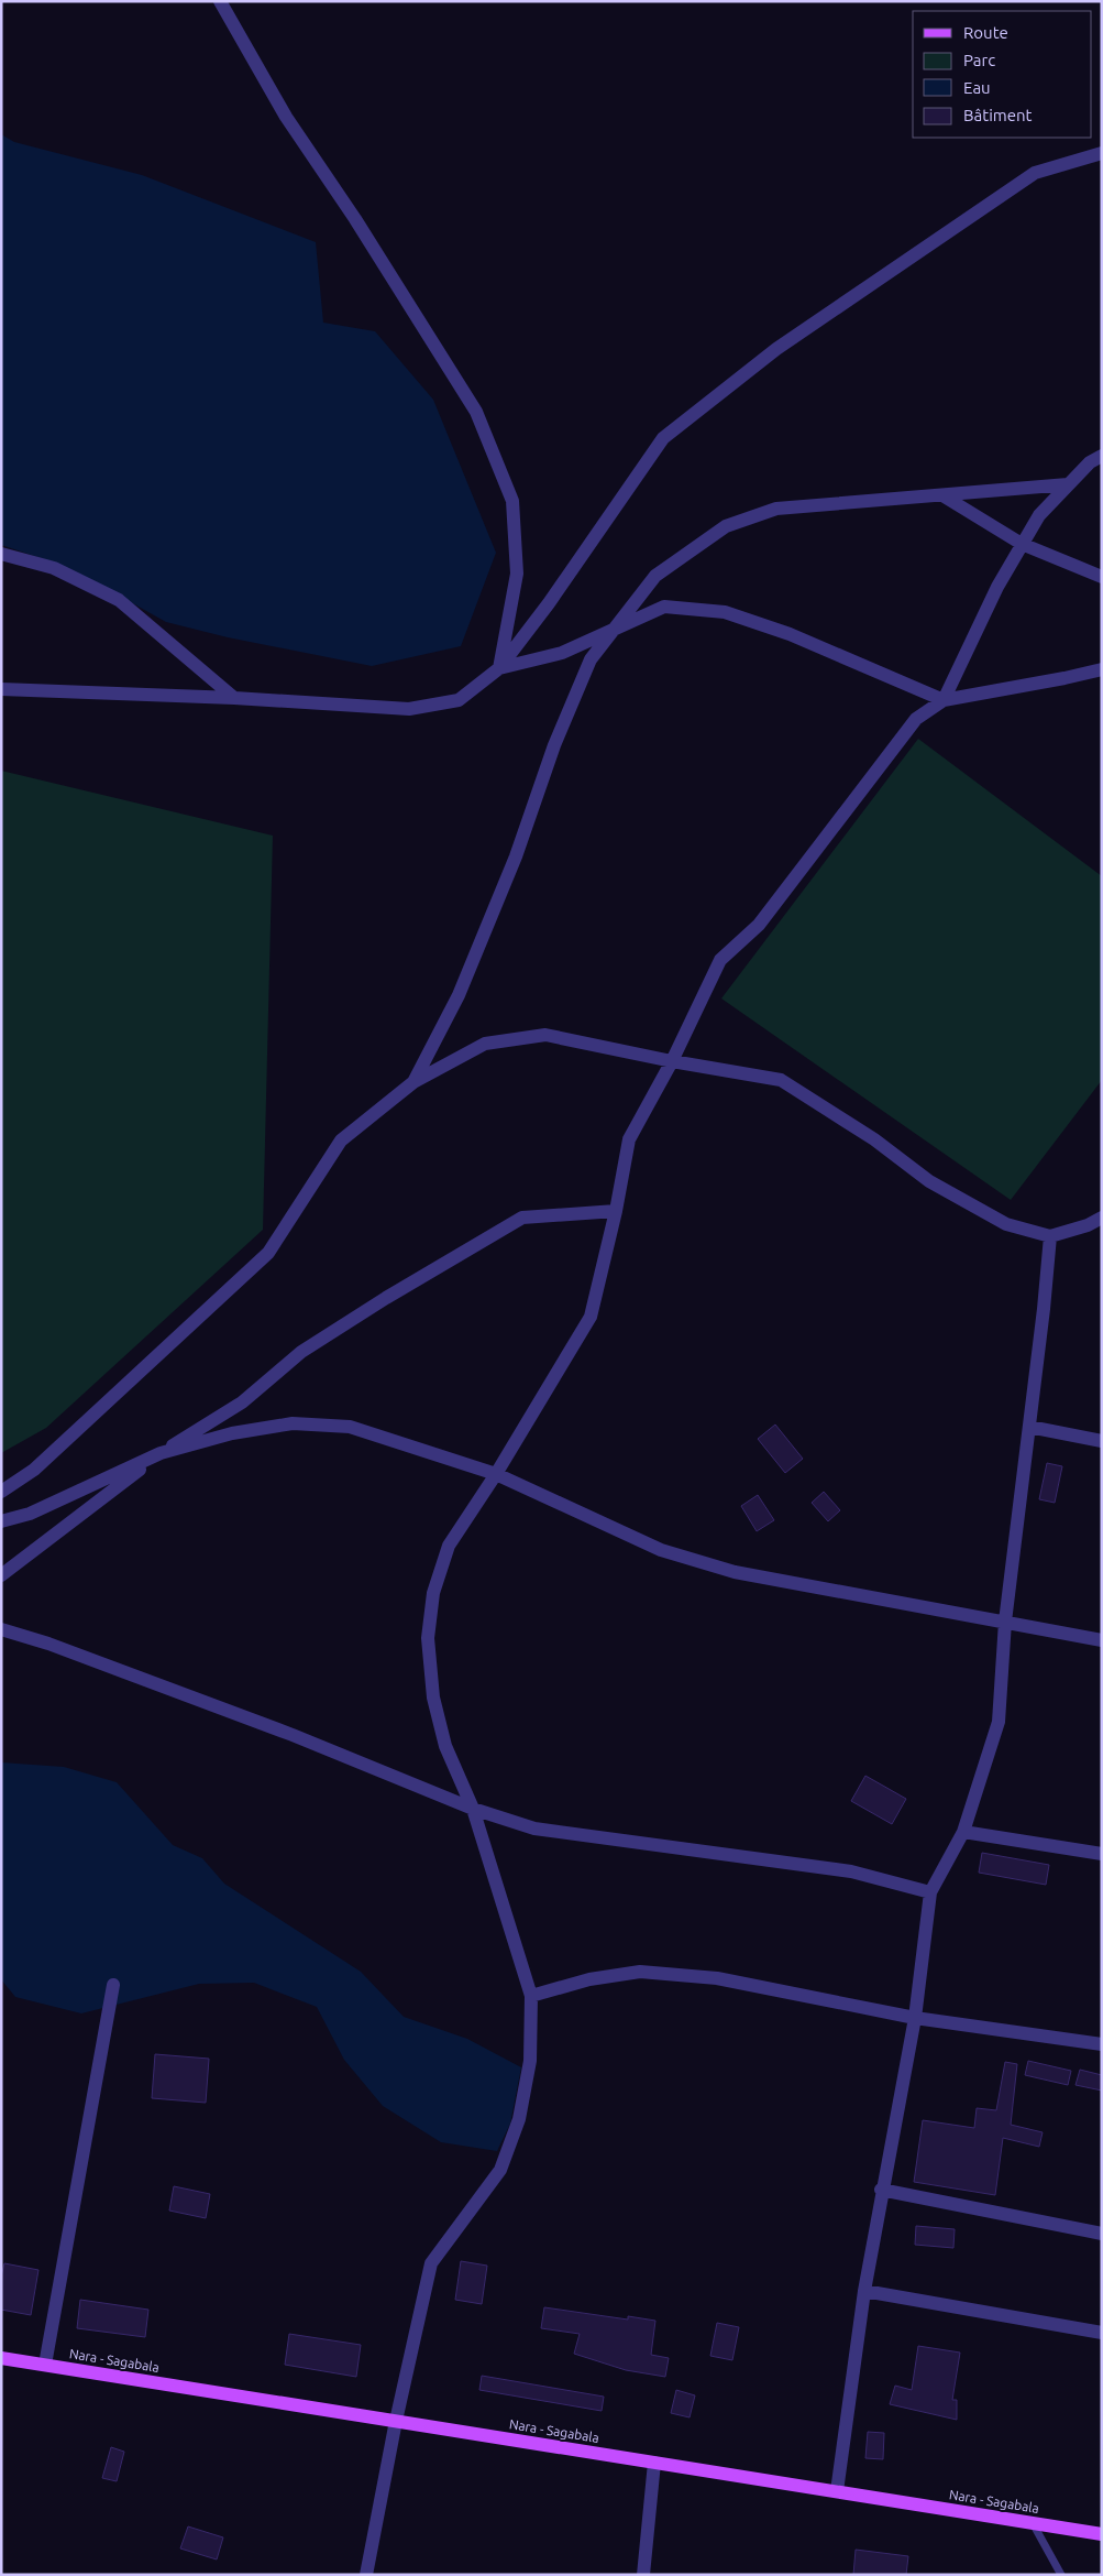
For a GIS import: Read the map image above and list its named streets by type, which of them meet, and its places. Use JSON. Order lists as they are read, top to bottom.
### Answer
{
  "streets": {
    "main road": ["Nara - Sagabala"]
  },
  "legend": [
    "Route",
    "Parc",
    "Eau",
    "Bâtiment"
  ]
}
